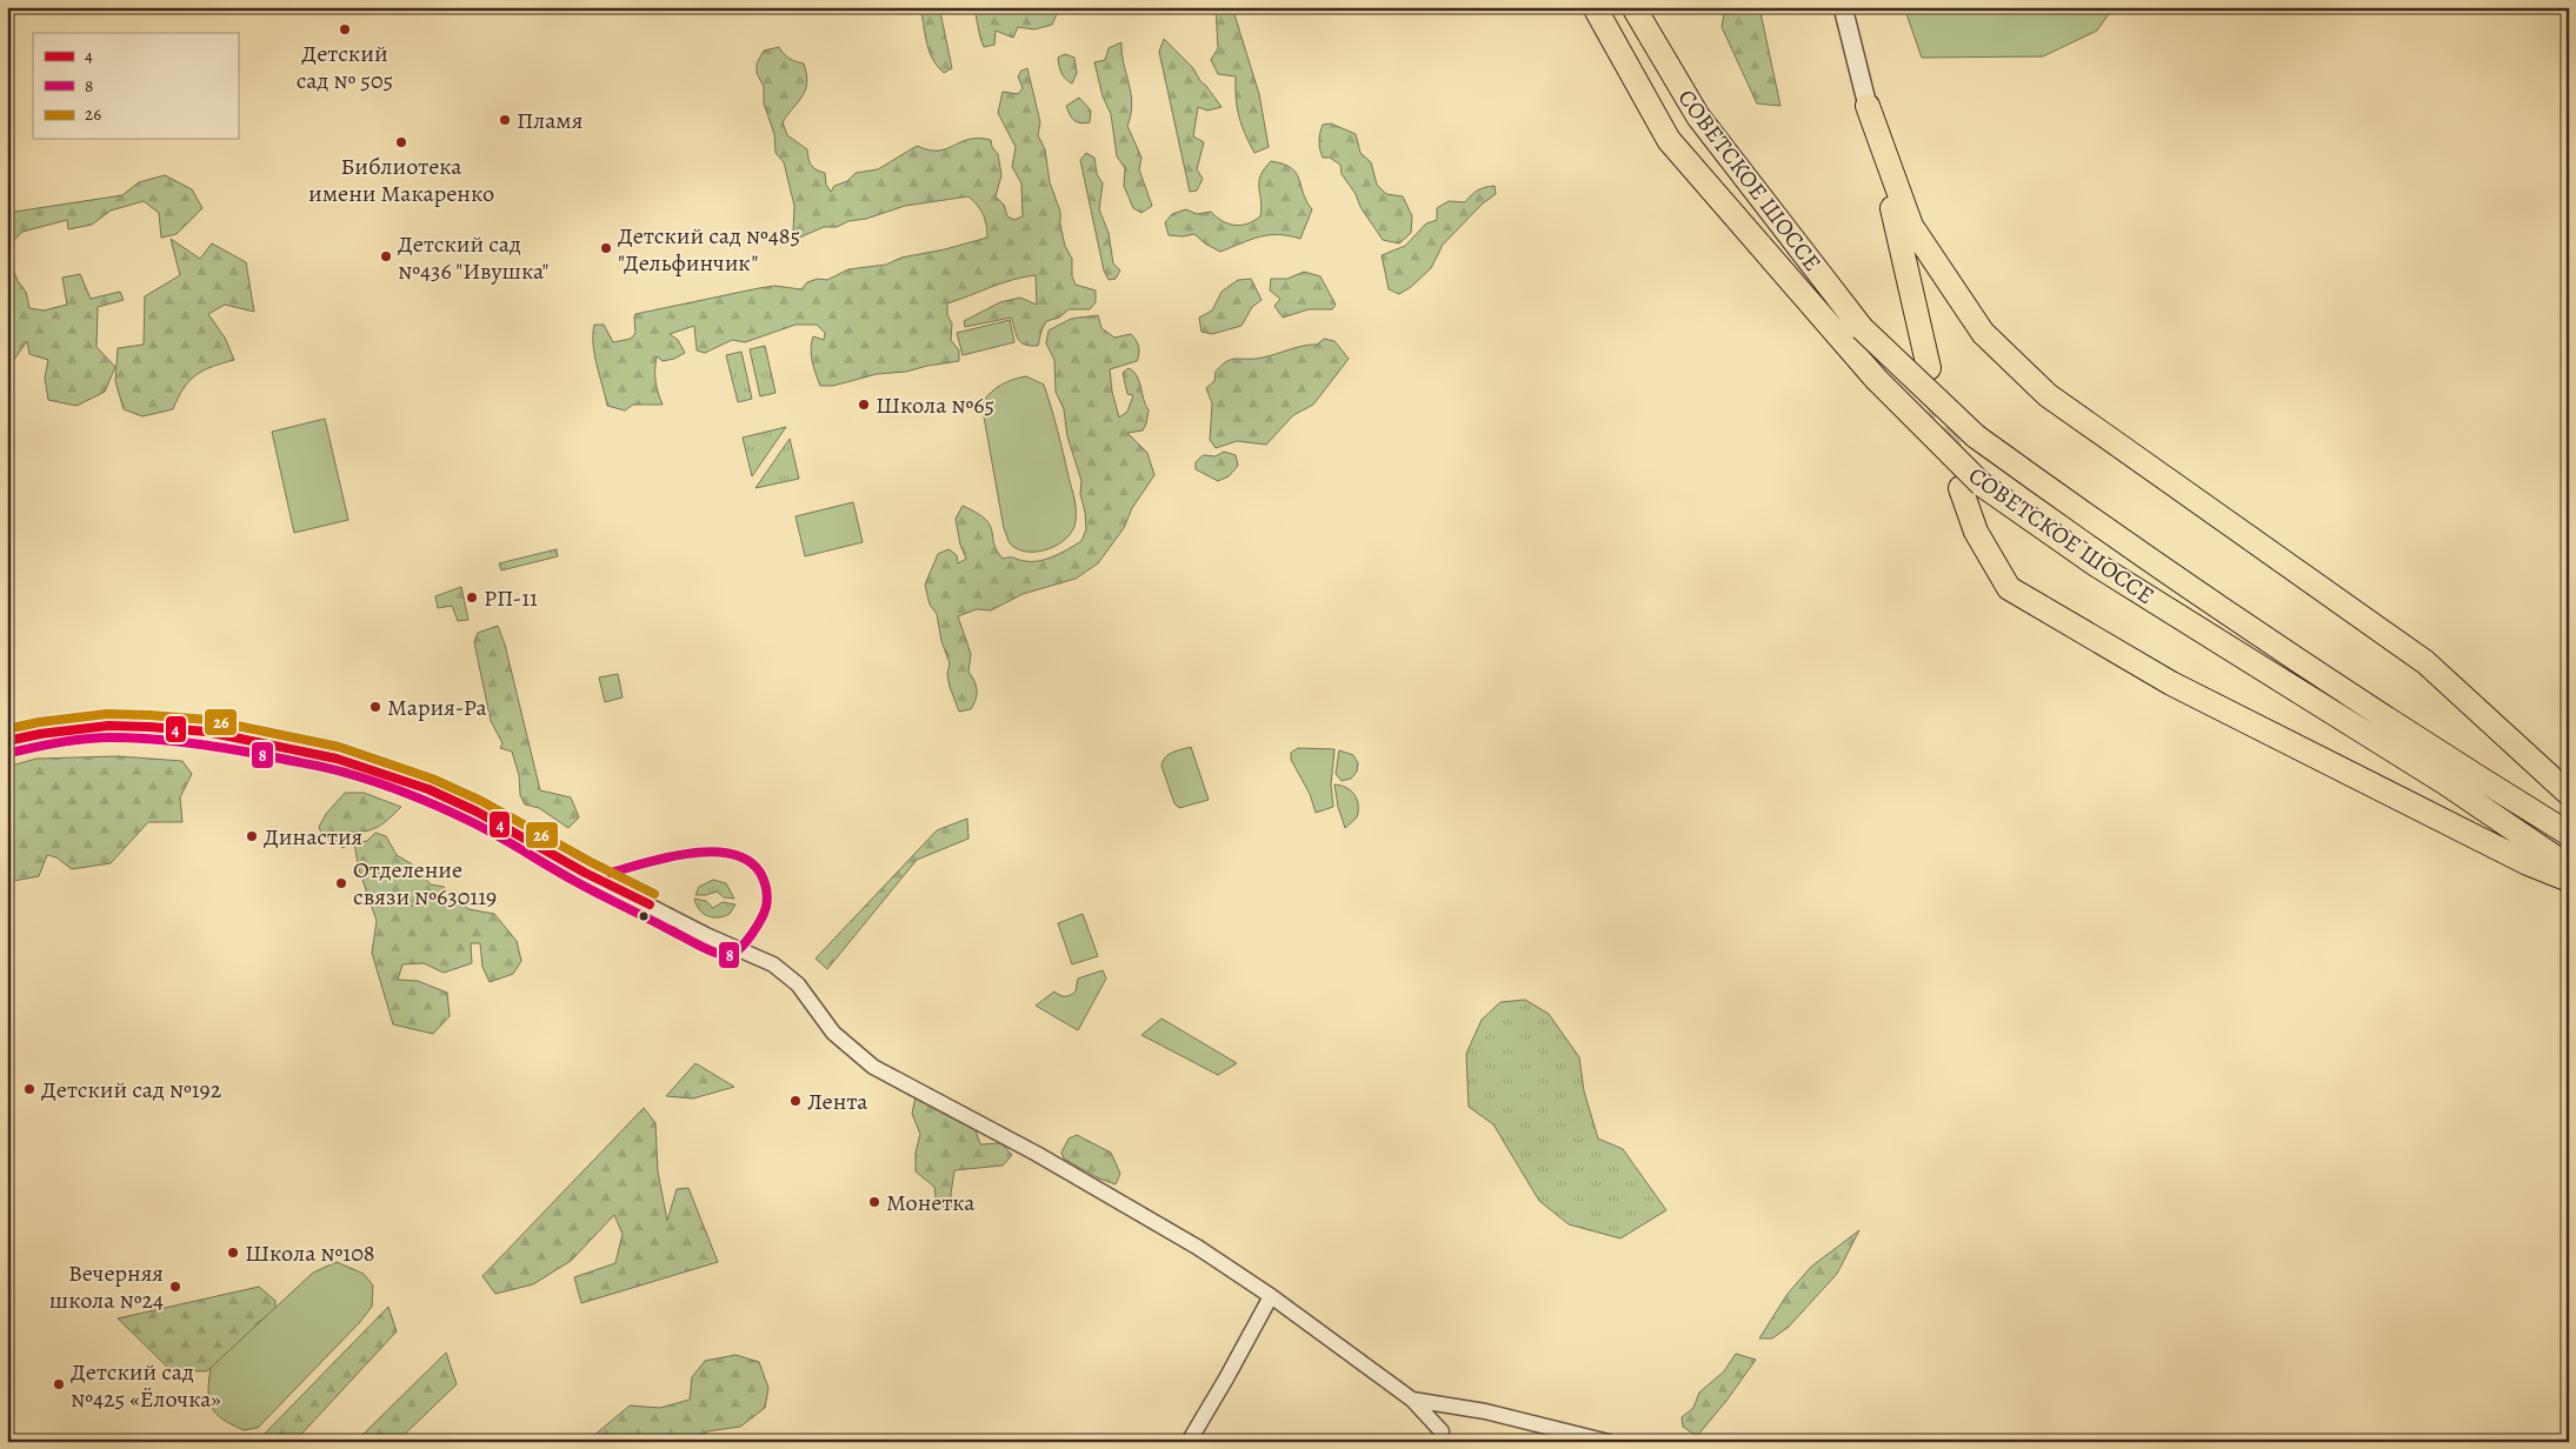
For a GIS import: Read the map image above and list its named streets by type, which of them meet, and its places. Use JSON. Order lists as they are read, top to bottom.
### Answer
{
  "streets": {
    "highway": ["СОВЕТСКОЕ ШОССЕ"]
  },
  "places": [
    "Детский сад № 505",
    "Пламя",
    "Библиотека имени Макаренко",
    "Детский сад №485 \"Дельфинчик\"",
    "Детский сад №436 \"Ивушка\"",
    "Школа №65",
    "РП-11",
    "Мария-Ра",
    "Династия",
    "Отделение связи №630119",
    "Детский сад №192",
    "Лента",
    "Монетка",
    "Школа №108",
    "Вечерняя школа №24",
    "Детский сад №425 «Ёлочка»"
  ],
  "lines": ["transit line 26", "transit line 4", "transit line 8"],
  "legend": ["4", "8", "26"]
}
